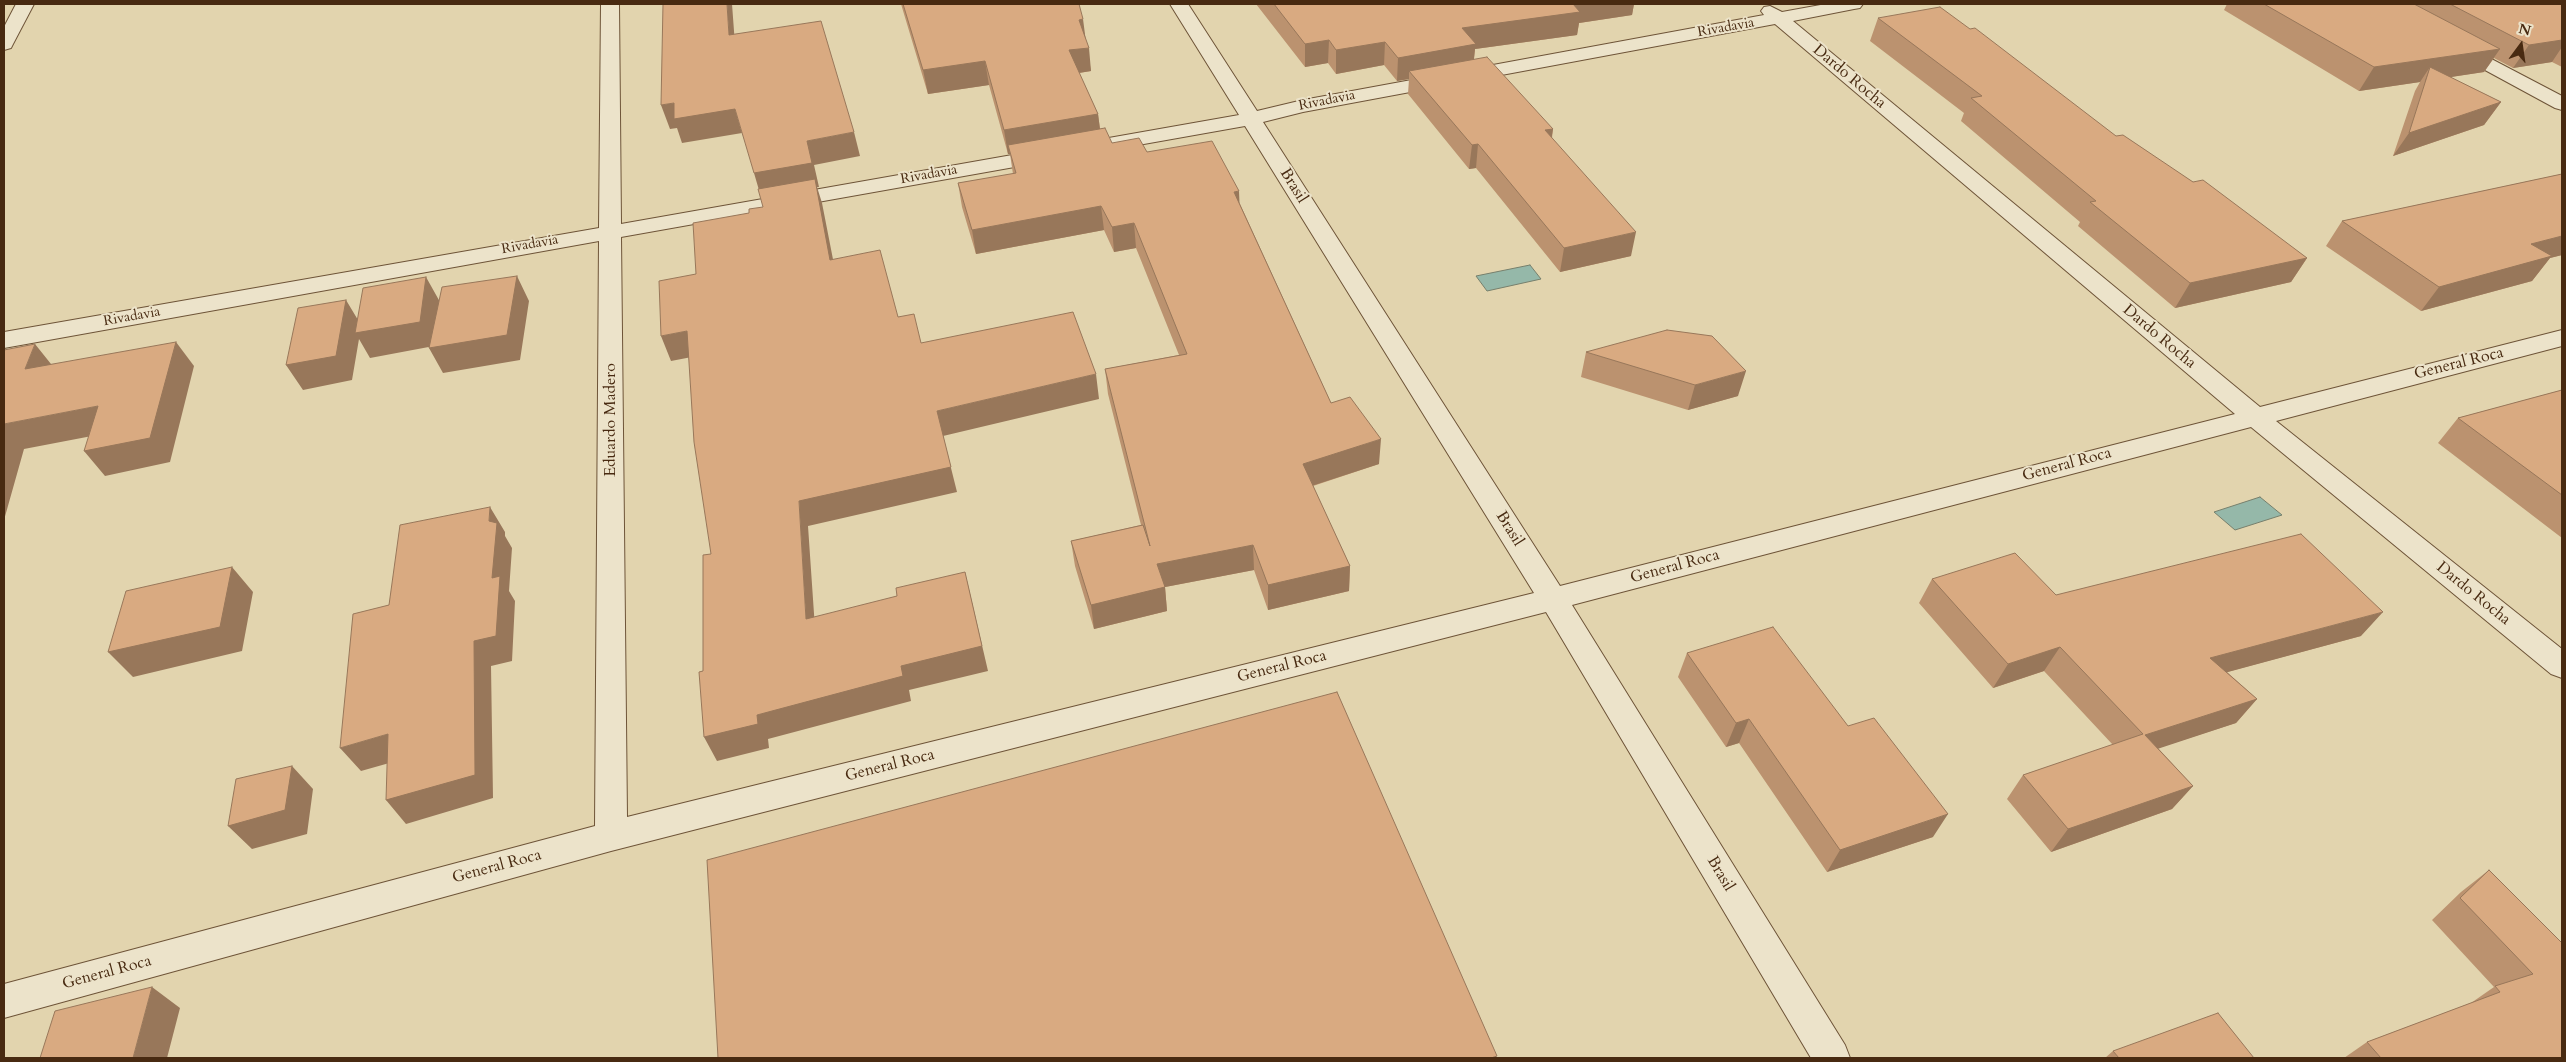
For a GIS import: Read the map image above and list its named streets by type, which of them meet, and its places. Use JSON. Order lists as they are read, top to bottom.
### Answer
{
  "streets": {
    "street": [
      "Rivadavia",
      "Dardo Rocha",
      "Brasil",
      "General Roca",
      "Eduardo Madero"
    ]
  },
  "crossings": [
    ["Rivadavia", "Dardo Rocha"],
    ["Rivadavia", "Brasil"],
    ["Rivadavia", "Eduardo Madero"],
    ["Dardo Rocha", "General Roca"],
    ["Brasil", "General Roca"],
    ["General Roca", "Eduardo Madero"]
  ],
  "north": "top"
}
